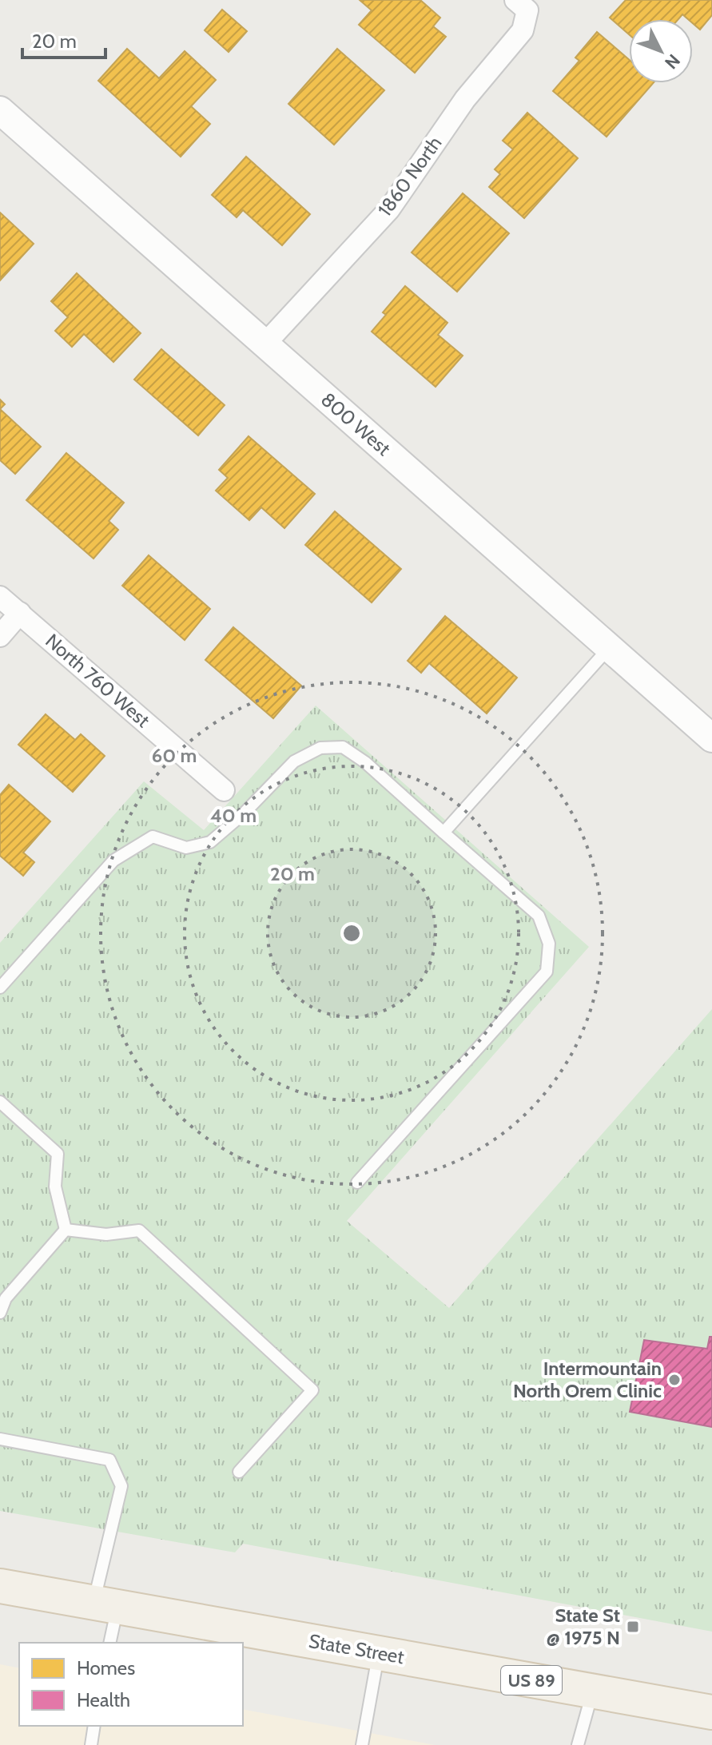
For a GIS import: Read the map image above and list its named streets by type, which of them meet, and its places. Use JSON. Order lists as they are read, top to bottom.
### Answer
{
  "streets": {
    "main road": ["State Street", "US 89"],
    "street": ["1860 North", "800 West", "North 760 West"]
  },
  "crossings": [
    ["1860 North", "800 West"]
  ],
  "places": {
    "other": ["Intermountain North Orem Clinic"],
    "transit": ["State St @ 1975 N"]
  },
  "legend": ["Homes", "Health"],
  "scale_bar": "20 m",
  "north": "bottom right",
  "rings": ["60 m", "40 m", "20 m"]
}
